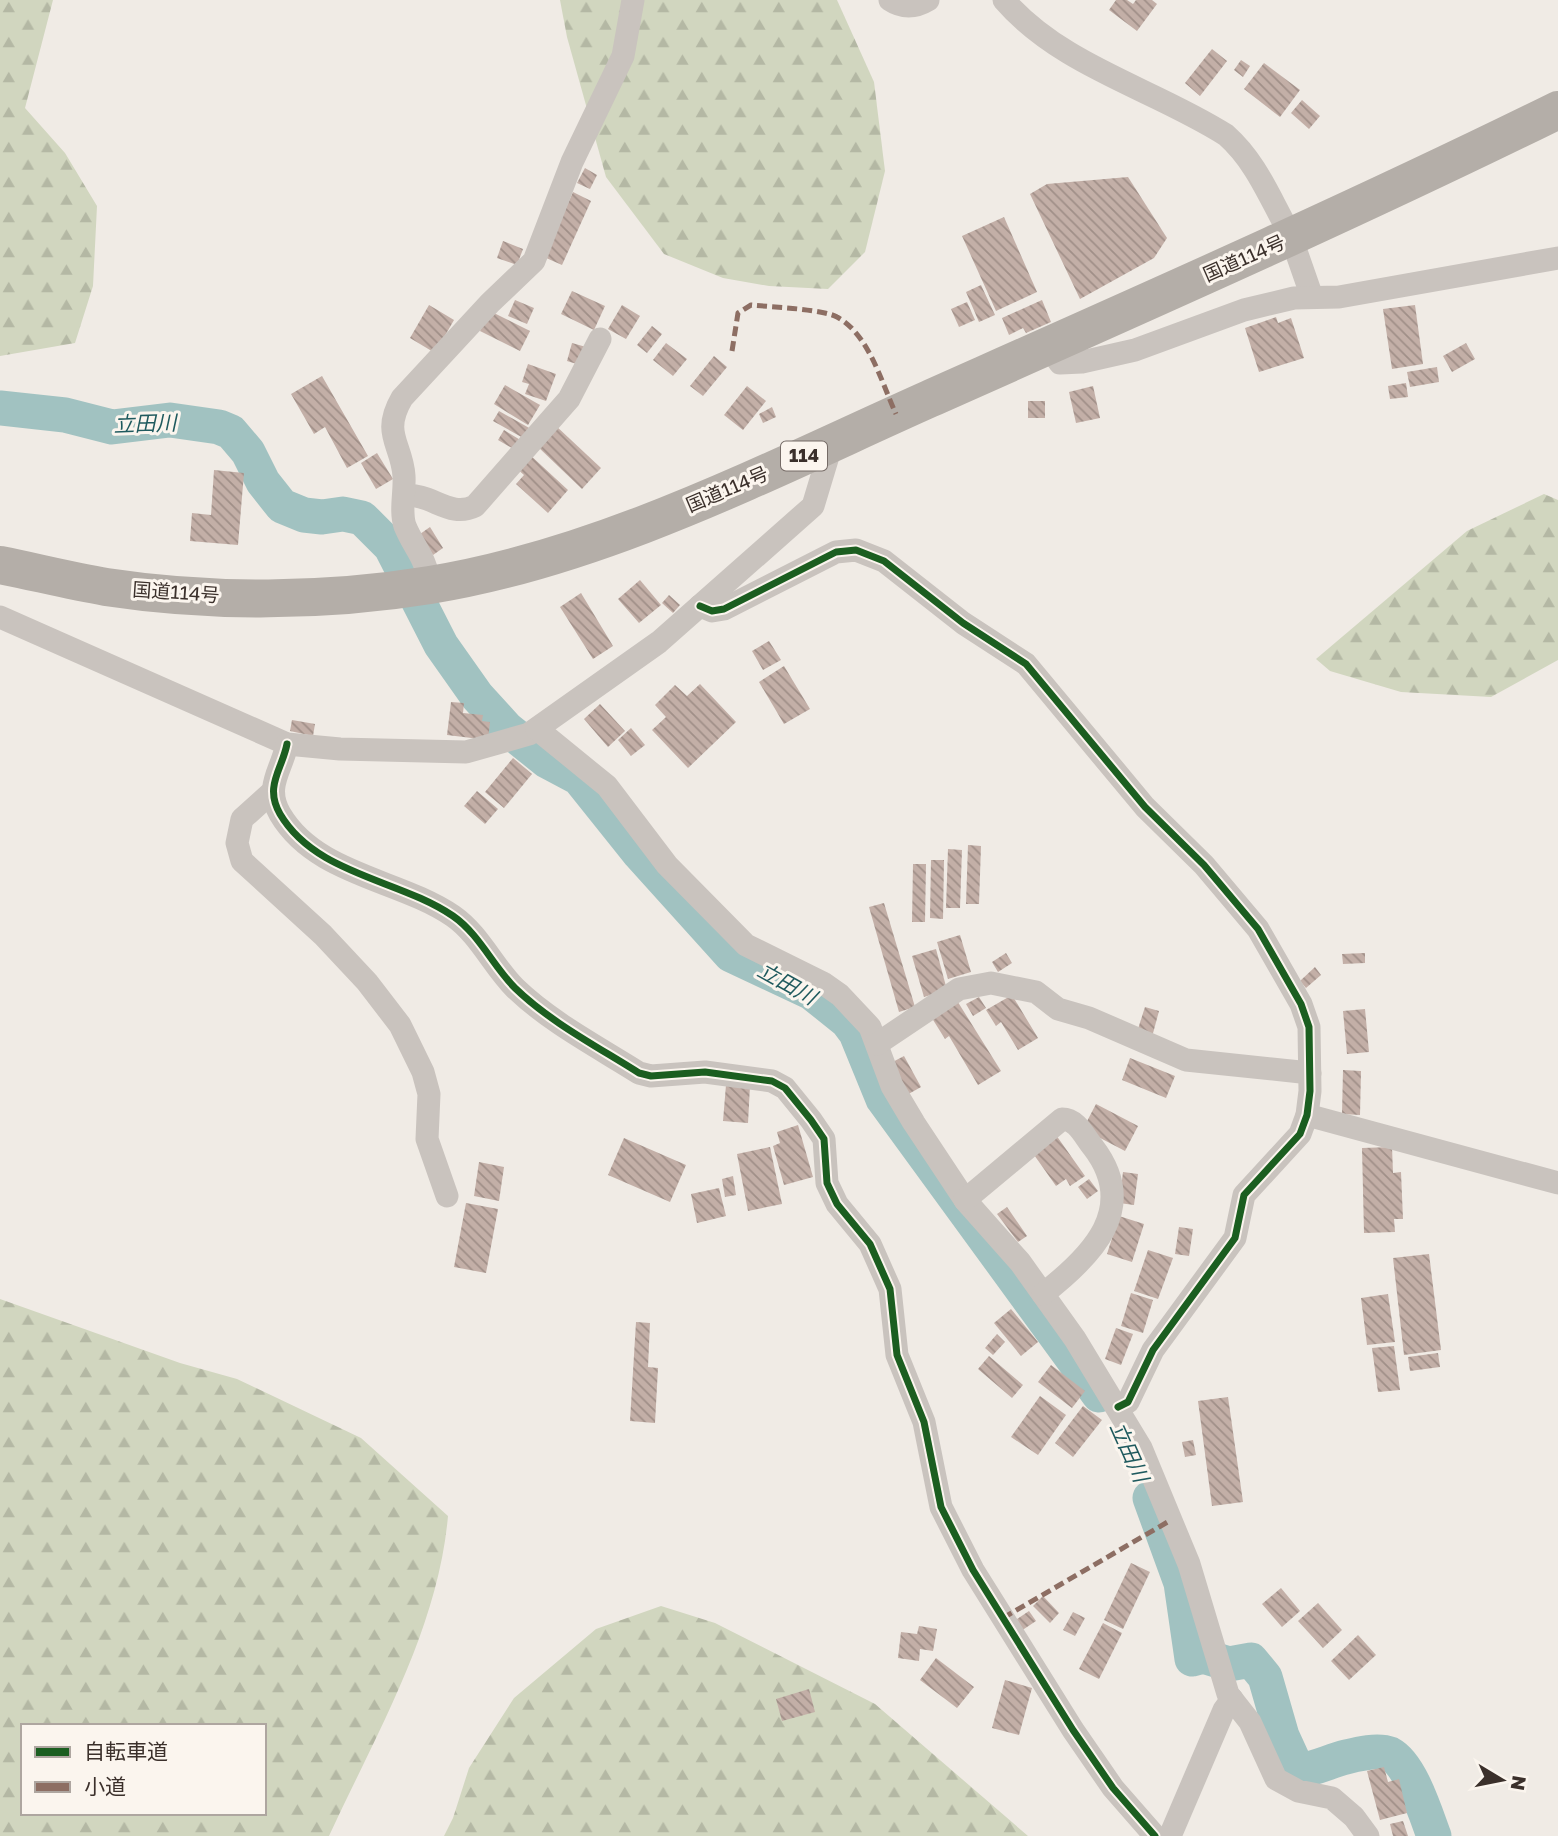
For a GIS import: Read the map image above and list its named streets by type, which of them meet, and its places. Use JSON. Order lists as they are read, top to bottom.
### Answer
{
  "streets": {
    "highway": ["国道114号", "114"]
  },
  "water": ["立田川"],
  "legend": ["自転車道", "小道"],
  "north": "right"
}
